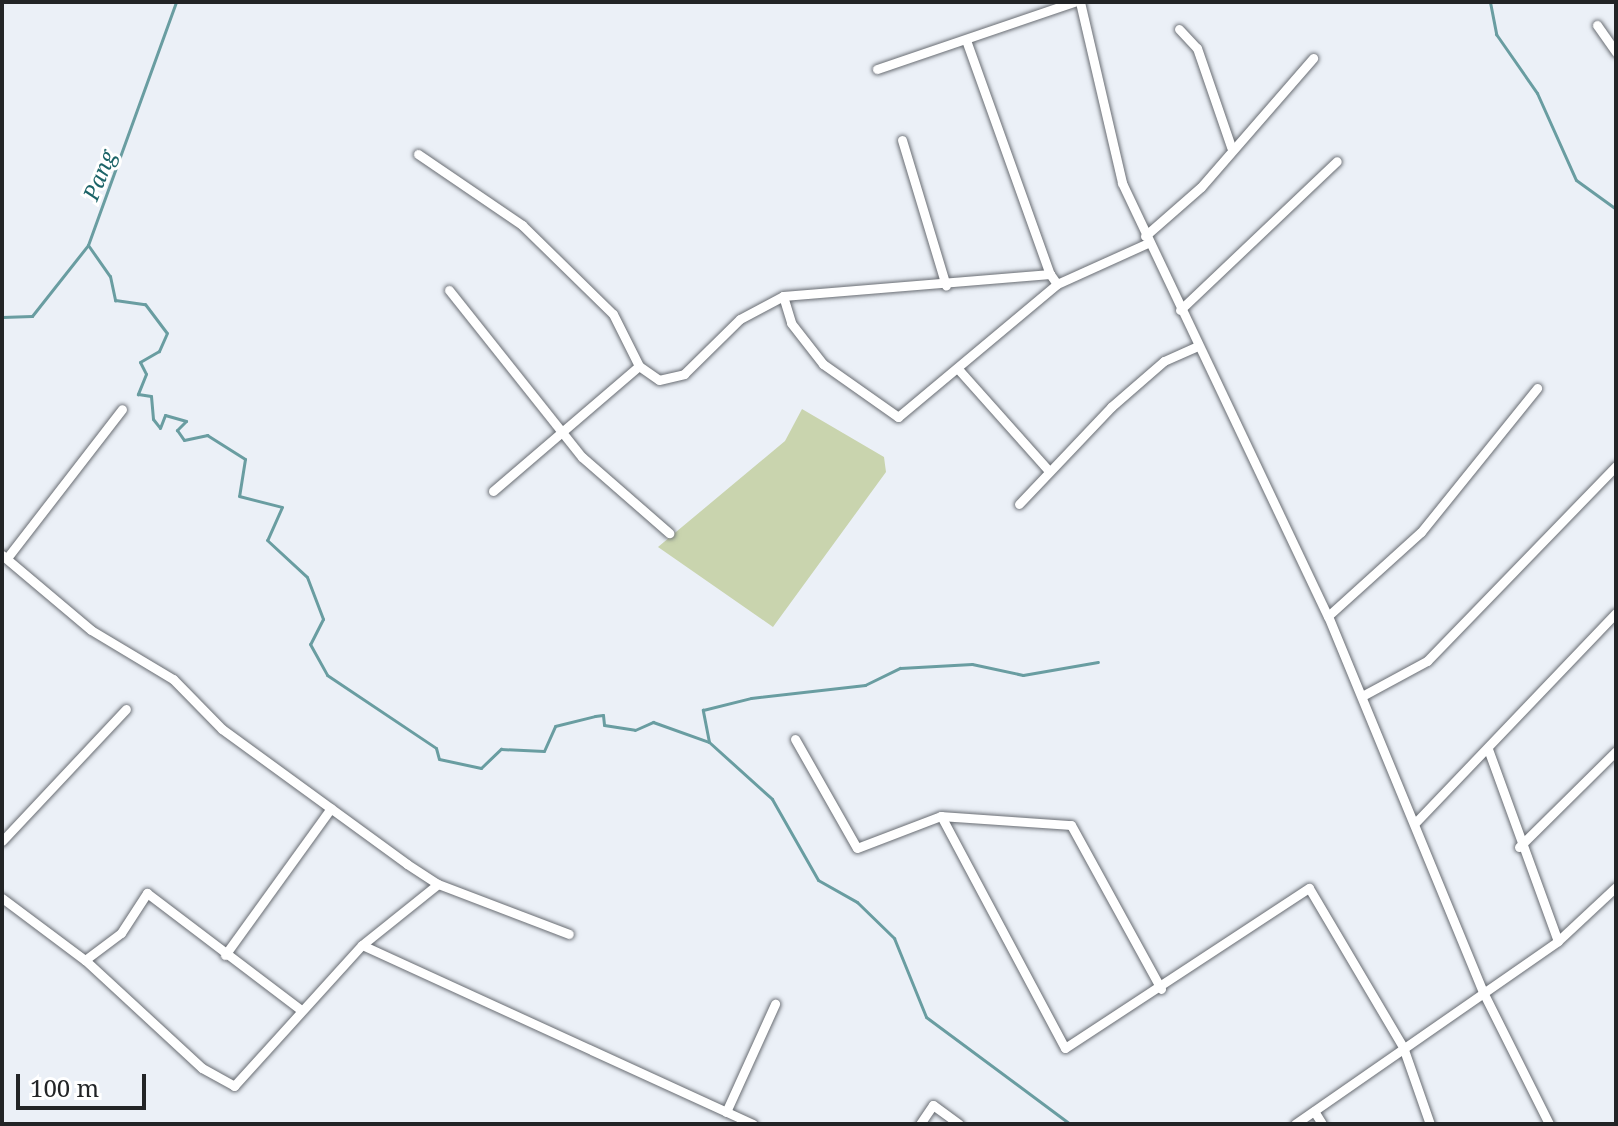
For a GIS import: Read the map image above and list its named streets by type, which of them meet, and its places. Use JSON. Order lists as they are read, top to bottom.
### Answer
{
  "water": ["Pang"],
  "scale_bar": "100 m"
}
